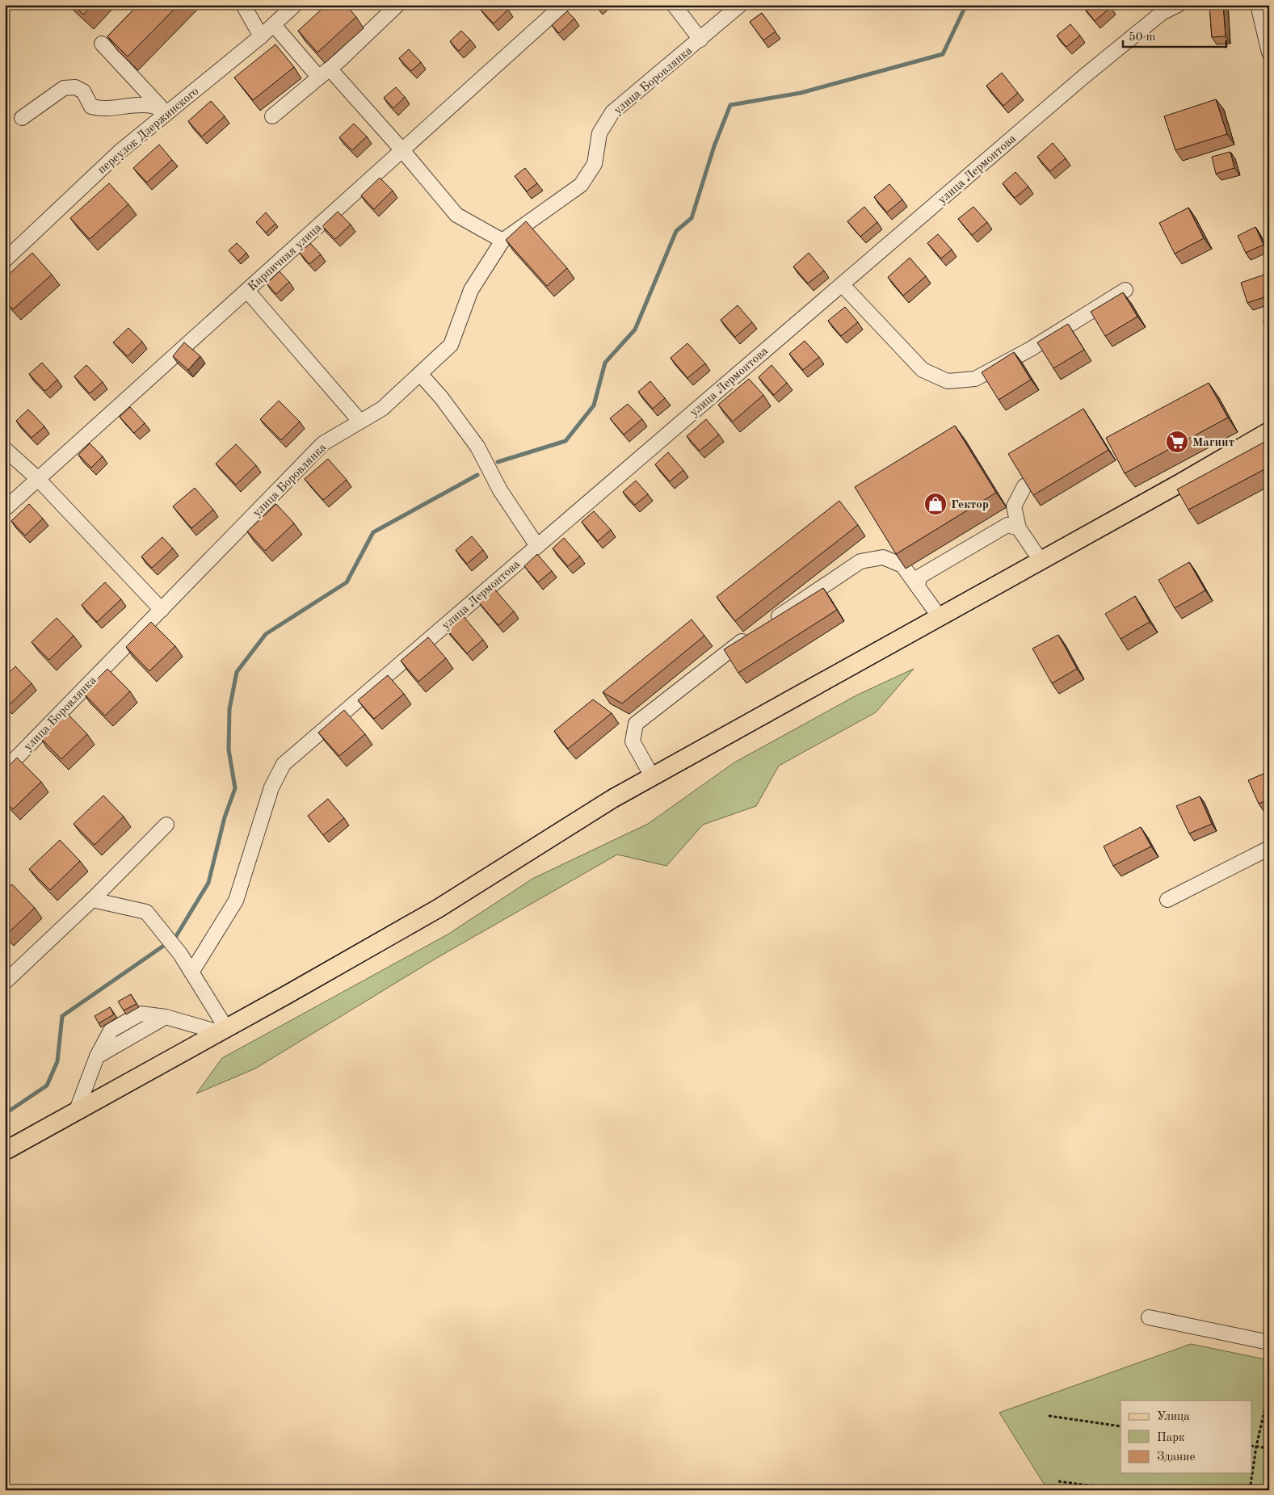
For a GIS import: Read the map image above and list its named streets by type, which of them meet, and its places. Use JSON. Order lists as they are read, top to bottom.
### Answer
{
  "streets": {
    "street": [
      "улица Боровлянка",
      "переулок Дзержинского",
      "улица Лермонтова",
      "Кирпичная улица"
    ]
  },
  "places": {
    "supermarket": ["Магнит"],
    "shop": ["Гектор"]
  },
  "legend": ["Улица", "Парк", "Здание"],
  "scale_bar": "50 m"
}
